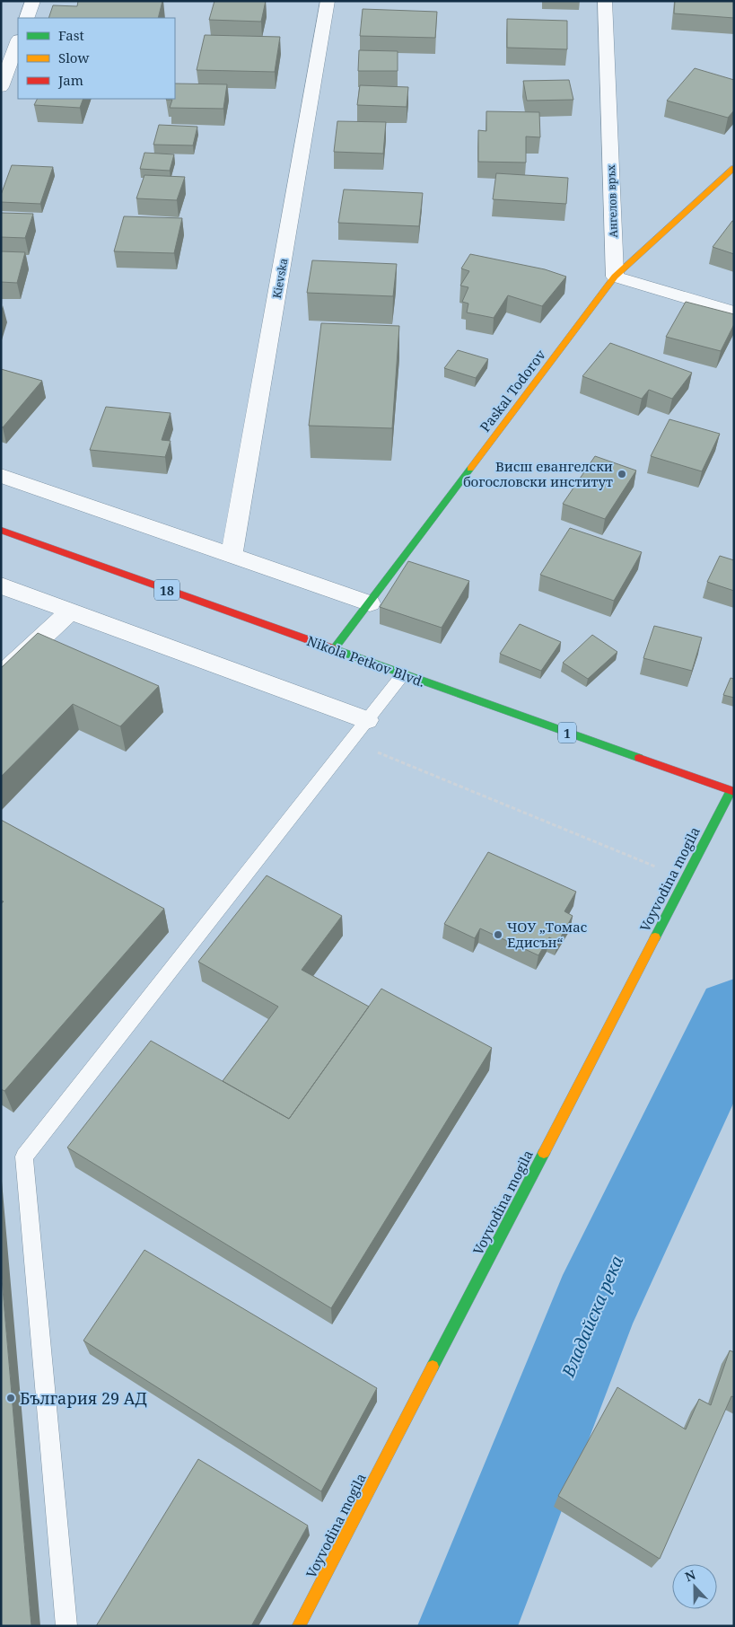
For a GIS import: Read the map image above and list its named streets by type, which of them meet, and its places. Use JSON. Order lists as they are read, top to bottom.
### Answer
{
  "streets": {
    "main road": [
      "Paskal Todorov",
      "18",
      "Nikola Petkov Blvd.",
      "1",
      "Voyvodina mogila"
    ],
    "street": ["Ангелов връх", "Kievska"]
  },
  "crossings": [
    ["Ангелов връх", "Paskal Todorov"],
    ["Paskal Todorov", "Nikola Petkov Blvd."],
    ["Nikola Petkov Blvd.", "Voyvodina mogila"]
  ],
  "water": ["Владайска река"],
  "places": ["Висш евангелски богословски институт", "ЧОУ „Томас Едисън“", "България 29 АД"],
  "legend": ["Fast", "Slow", "Jam"],
  "north": "top"
}
